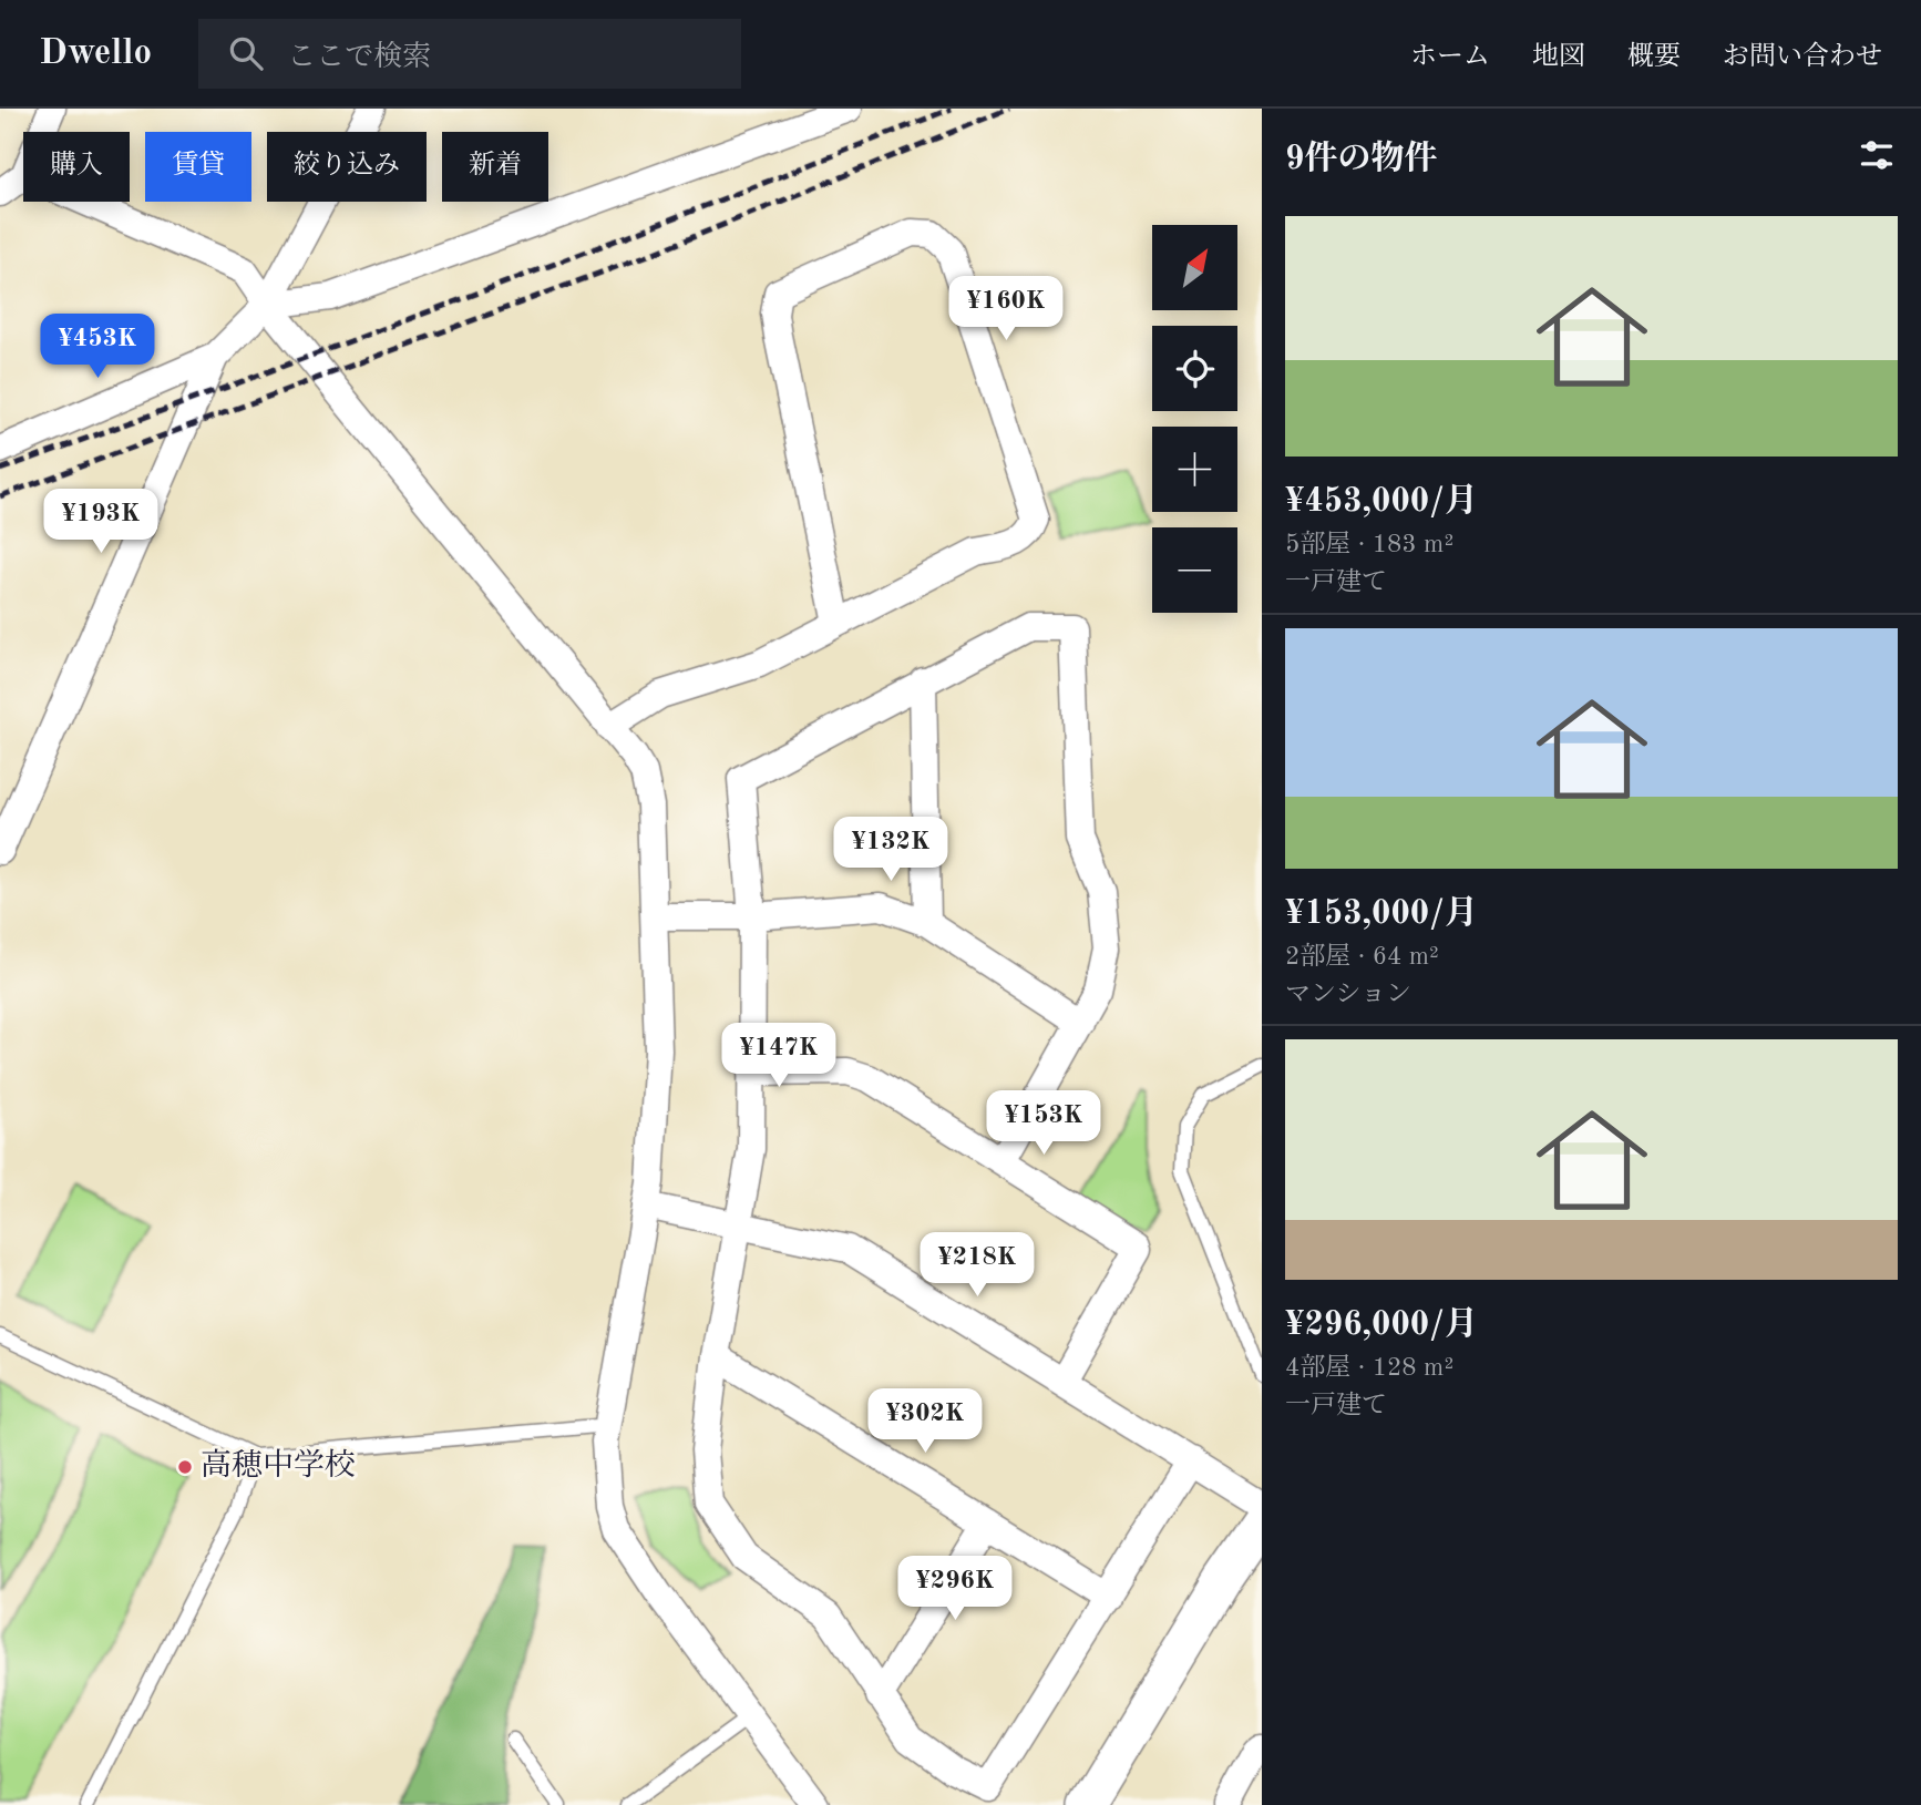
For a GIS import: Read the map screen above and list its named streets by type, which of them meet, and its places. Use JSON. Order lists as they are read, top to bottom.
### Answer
{
  "places": ["高穂中学校"],
  "north": "top right",
  "page": {
    "header": "Dwello",
    "search": "ここで検索",
    "nav": [
      "ホーム",
      "地図",
      "概要",
      "お問い合わせ"
    ],
    "heading": "9件の物件",
    "chip": [
      "購入",
      "賃貸",
      "絞り込み",
      "新着"
    ],
    "list": [
      {
        "name": "¥453,000/月",
        "note": "5部屋 · 183 m² · 一戸建て"
      },
      {
        "name": "¥153,000/月",
        "note": "2部屋 · 64 m² · マンション"
      },
      {
        "name": "¥296,000/月",
        "note": "4部屋 · 128 m² · 一戸建て"
      }
    ],
    "map_buttons": ["+", "−"],
    "price": [
      "¥160K",
      "¥453K",
      "¥193K",
      "¥132K",
      "¥147K",
      "¥153K",
      "¥218K",
      "¥302K",
      "¥296K"
    ]
  }
}
